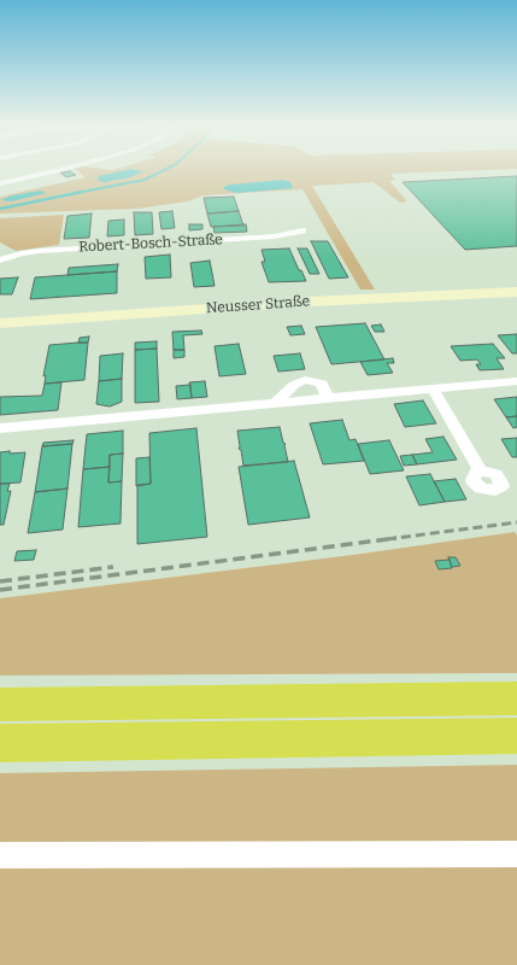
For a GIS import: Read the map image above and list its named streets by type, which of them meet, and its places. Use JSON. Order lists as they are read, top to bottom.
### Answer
{
  "streets": {
    "main road": ["Neusser Straße"],
    "street": ["Robert-Bosch-Straße"]
  }
}
